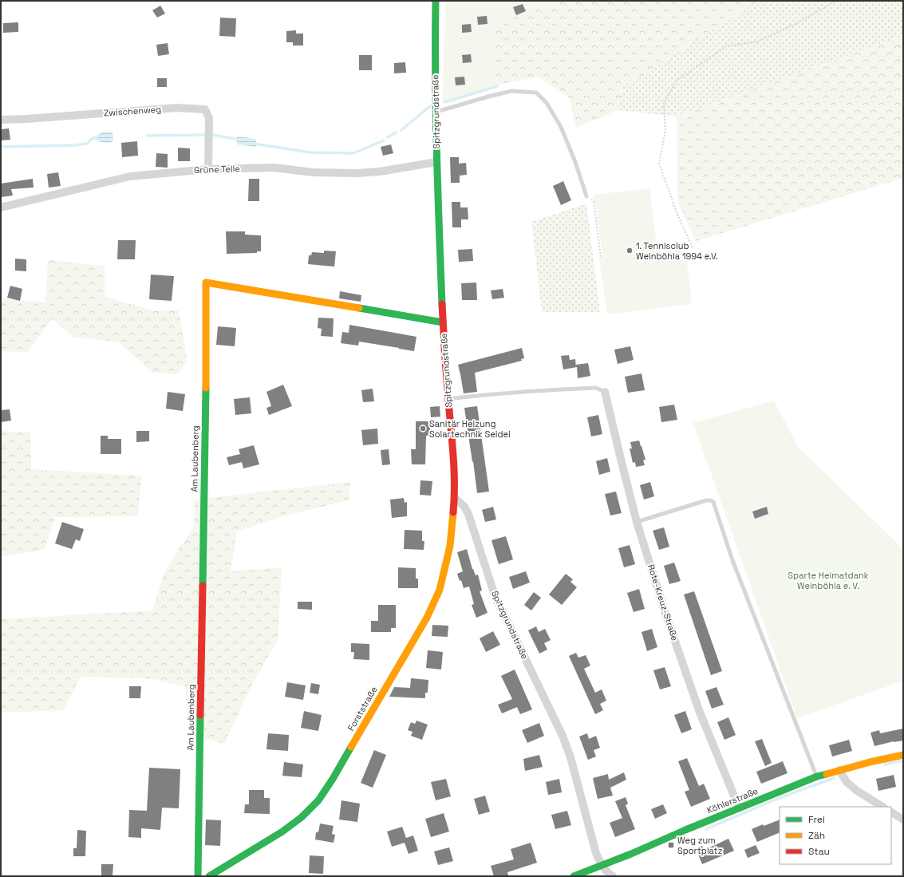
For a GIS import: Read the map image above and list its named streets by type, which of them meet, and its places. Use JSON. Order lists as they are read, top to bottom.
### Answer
{
  "streets": {
    "street": [
      "Zwischenweg",
      "Spitzgrundstraße",
      "Grüne Telle",
      "Am Laubenberg",
      "Rote-Kreuz-Straße",
      "Forststraße",
      "Köhlerstraße"
    ]
  },
  "crossings": [
    ["Zwischenweg", "Grüne Telle"],
    ["Spitzgrundstraße", "Grüne Telle"],
    ["Spitzgrundstraße", "Am Laubenberg"],
    ["Spitzgrundstraße", "Forststraße"],
    ["Spitzgrundstraße", "Köhlerstraße"],
    ["Rote-Kreuz-Straße", "Köhlerstraße"]
  ],
  "parks": ["Sparte Heimatdank Weinböhla e. V."],
  "places": {
    "other": ["1. Tennisclub Weinböhla 1994 e.V.", "Sanitär Heizung Solartechnik Seidel"],
    "transit": ["Weg zum Sportplatz"]
  },
  "legend": ["Frei", "Zäh", "Stau"]
}
